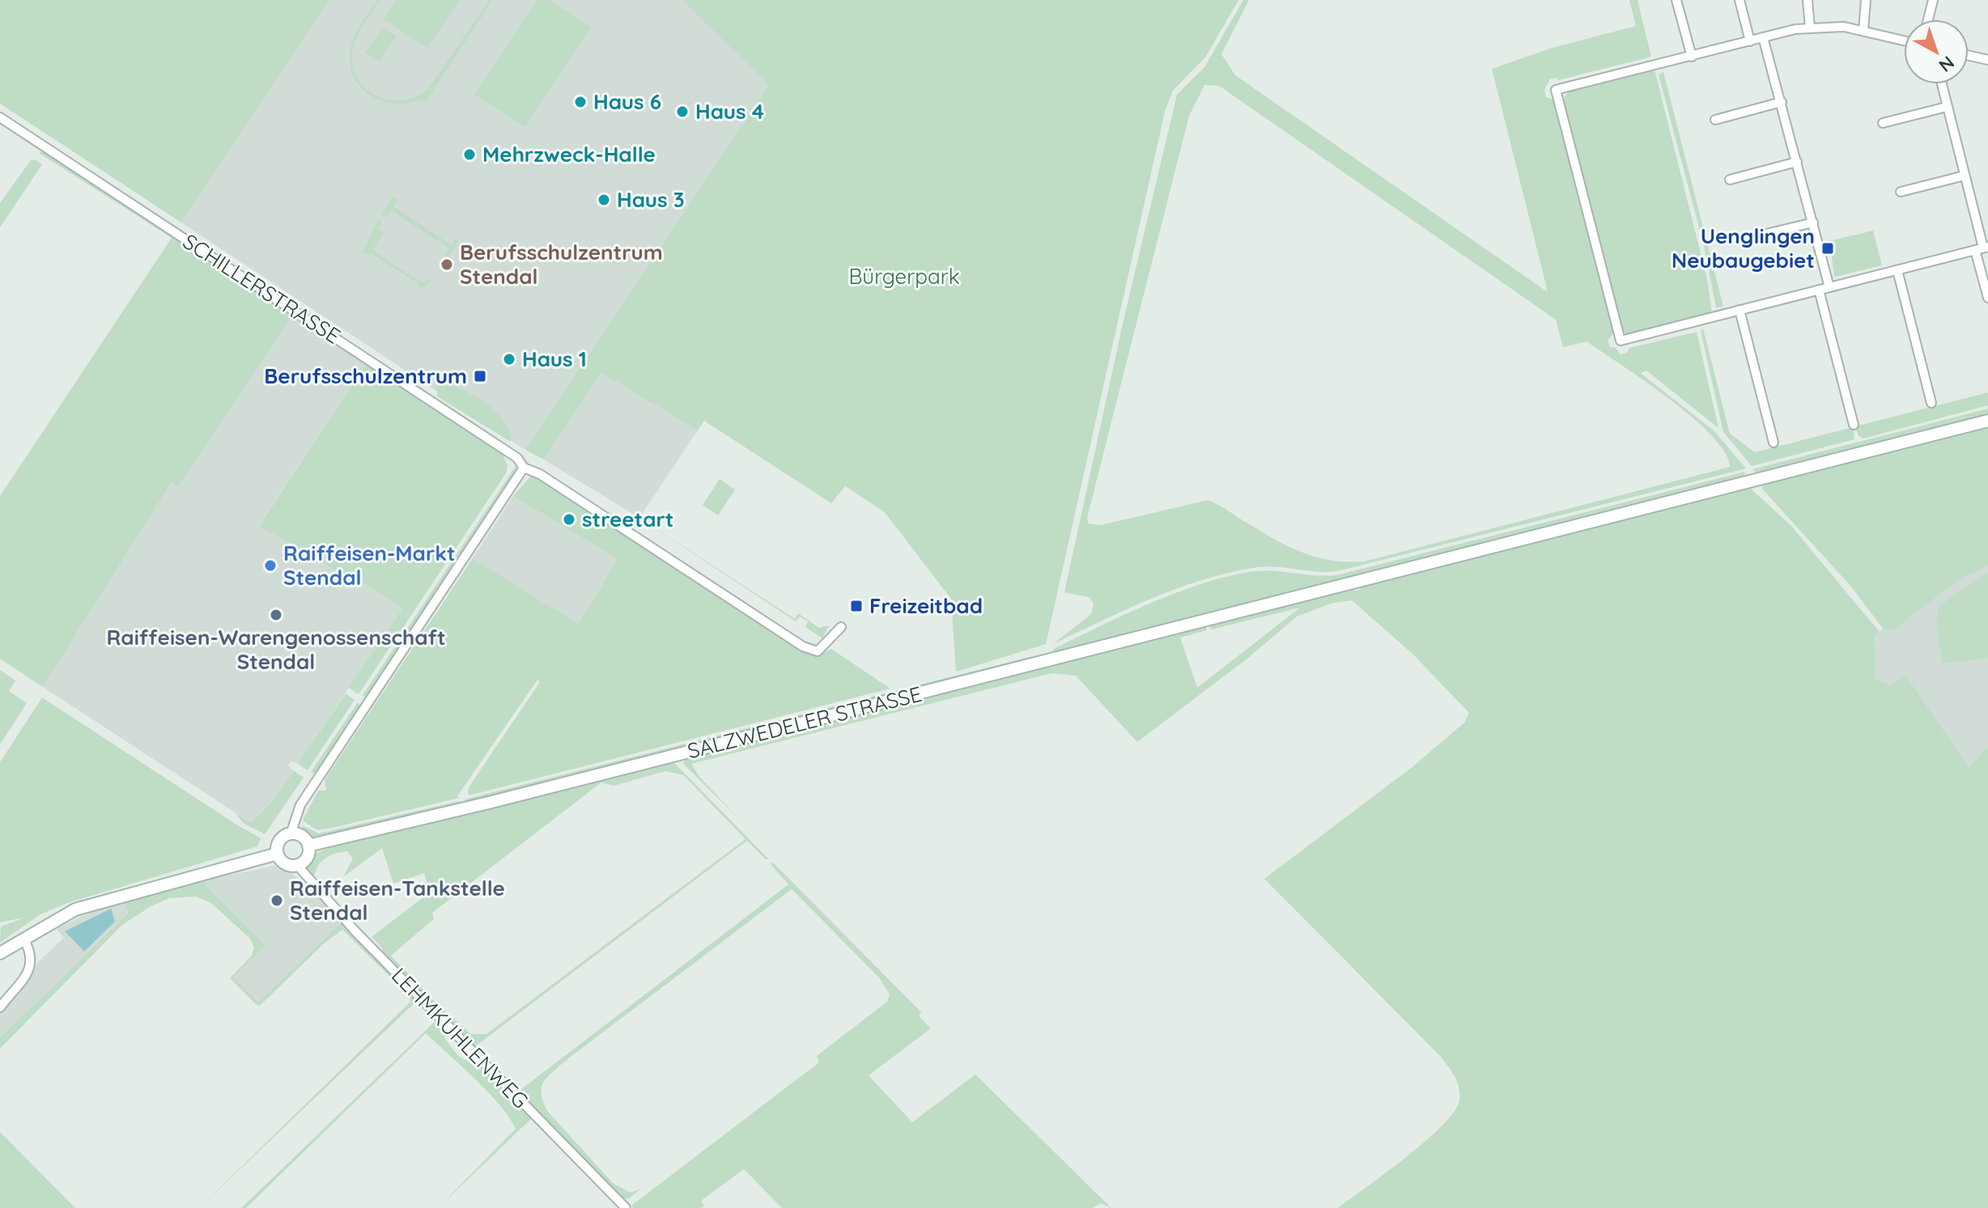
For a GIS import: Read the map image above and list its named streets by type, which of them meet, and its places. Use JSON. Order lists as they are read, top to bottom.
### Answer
{
  "streets": {
    "main road": ["SALZWEDELER STRASSE"],
    "street": ["SCHILLERSTRASSE", "LEHMKUHLENWEG"]
  },
  "crossings": [
    ["SALZWEDELER STRASSE", "LEHMKUHLENWEG"]
  ],
  "parks": ["Bürgerpark"],
  "places": {
    "other": [
      "Haus 6",
      "Haus 4",
      "Mehrzweck-Halle",
      "Haus 3",
      "Berufsschulzentrum Stendal",
      "Haus 1",
      "streetart",
      "Raiffeisen-Markt Stendal",
      "Raiffeisen-Warengenossenschaft Stendal",
      "Raiffeisen-Tankstelle Stendal"
    ],
    "transit": ["Uenglingen Neubaugebiet", "Berufsschulzentrum", "Freizeitbad"]
  },
  "north": "bottom right"
}
